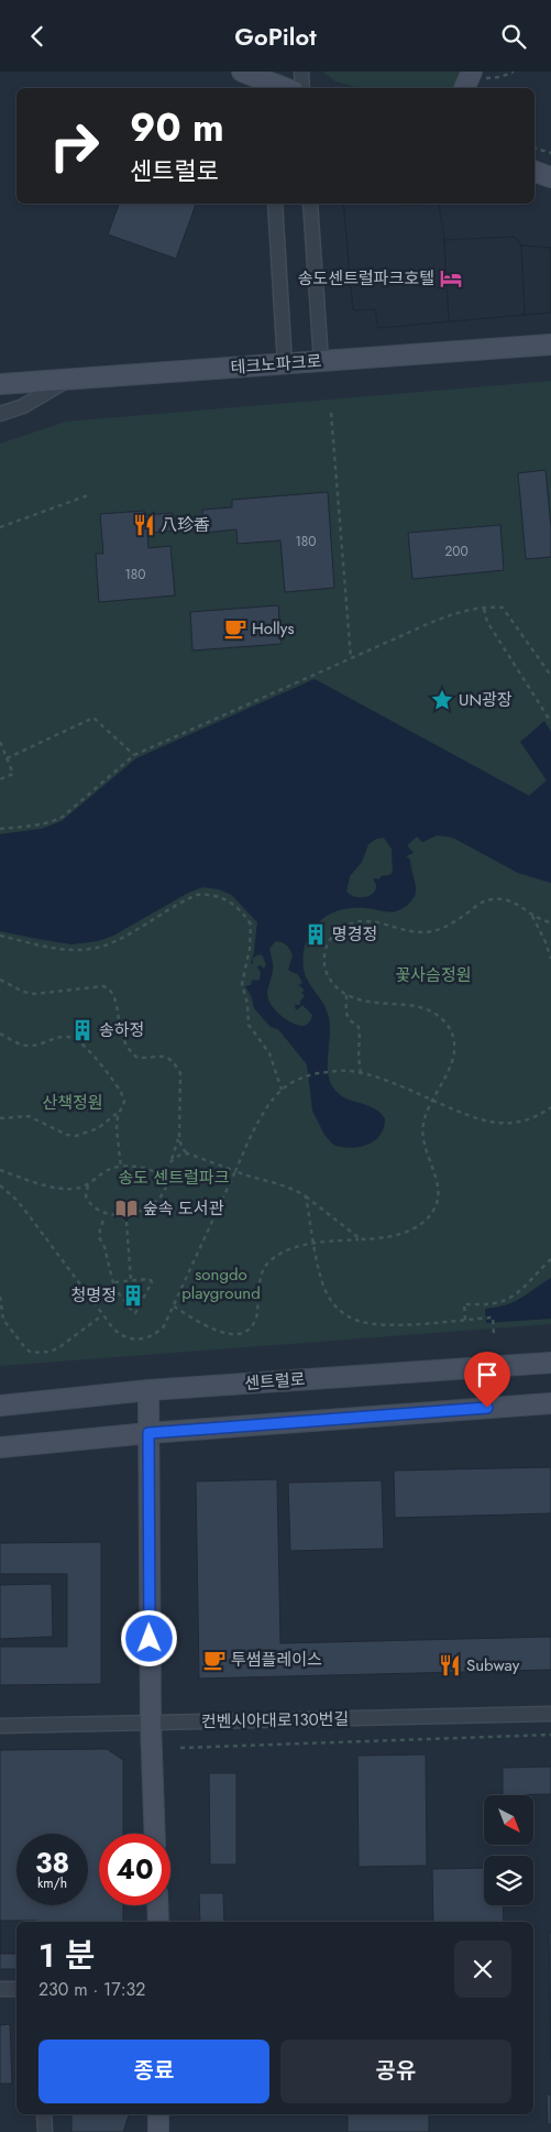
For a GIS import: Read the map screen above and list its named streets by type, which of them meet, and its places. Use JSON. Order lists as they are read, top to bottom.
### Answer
{
  "streets": {
    "main road": ["테크노파크로", "센트럴로"],
    "street": ["컨벤시아대로130번길"]
  },
  "parks": [
    "꽃사슴정원",
    "산책정원",
    "송도 센트럴파크",
    "songdo playground"
  ],
  "places": {
    "hotel": ["송도센트럴파크호텔"],
    "restaurant": ["八珍香", "Subway"],
    "cafe": ["Hollys", "투썸플레이스"],
    "place": ["UN광장"],
    "building": ["명경정", "송하정", "청명정"],
    "library": ["숲속 도서관"]
  },
  "house_numbers": ["180", "200", "180"],
  "north": "bottom right",
  "page": {
    "header": "GoPilot",
    "turn": ["90 m", "센트럴로"],
    "speed": "38 km/h",
    "limit": "40",
    "heading": ["1 분", "230 m · 17:32"],
    "buttons": ["종료", "공유"]
  }
}
